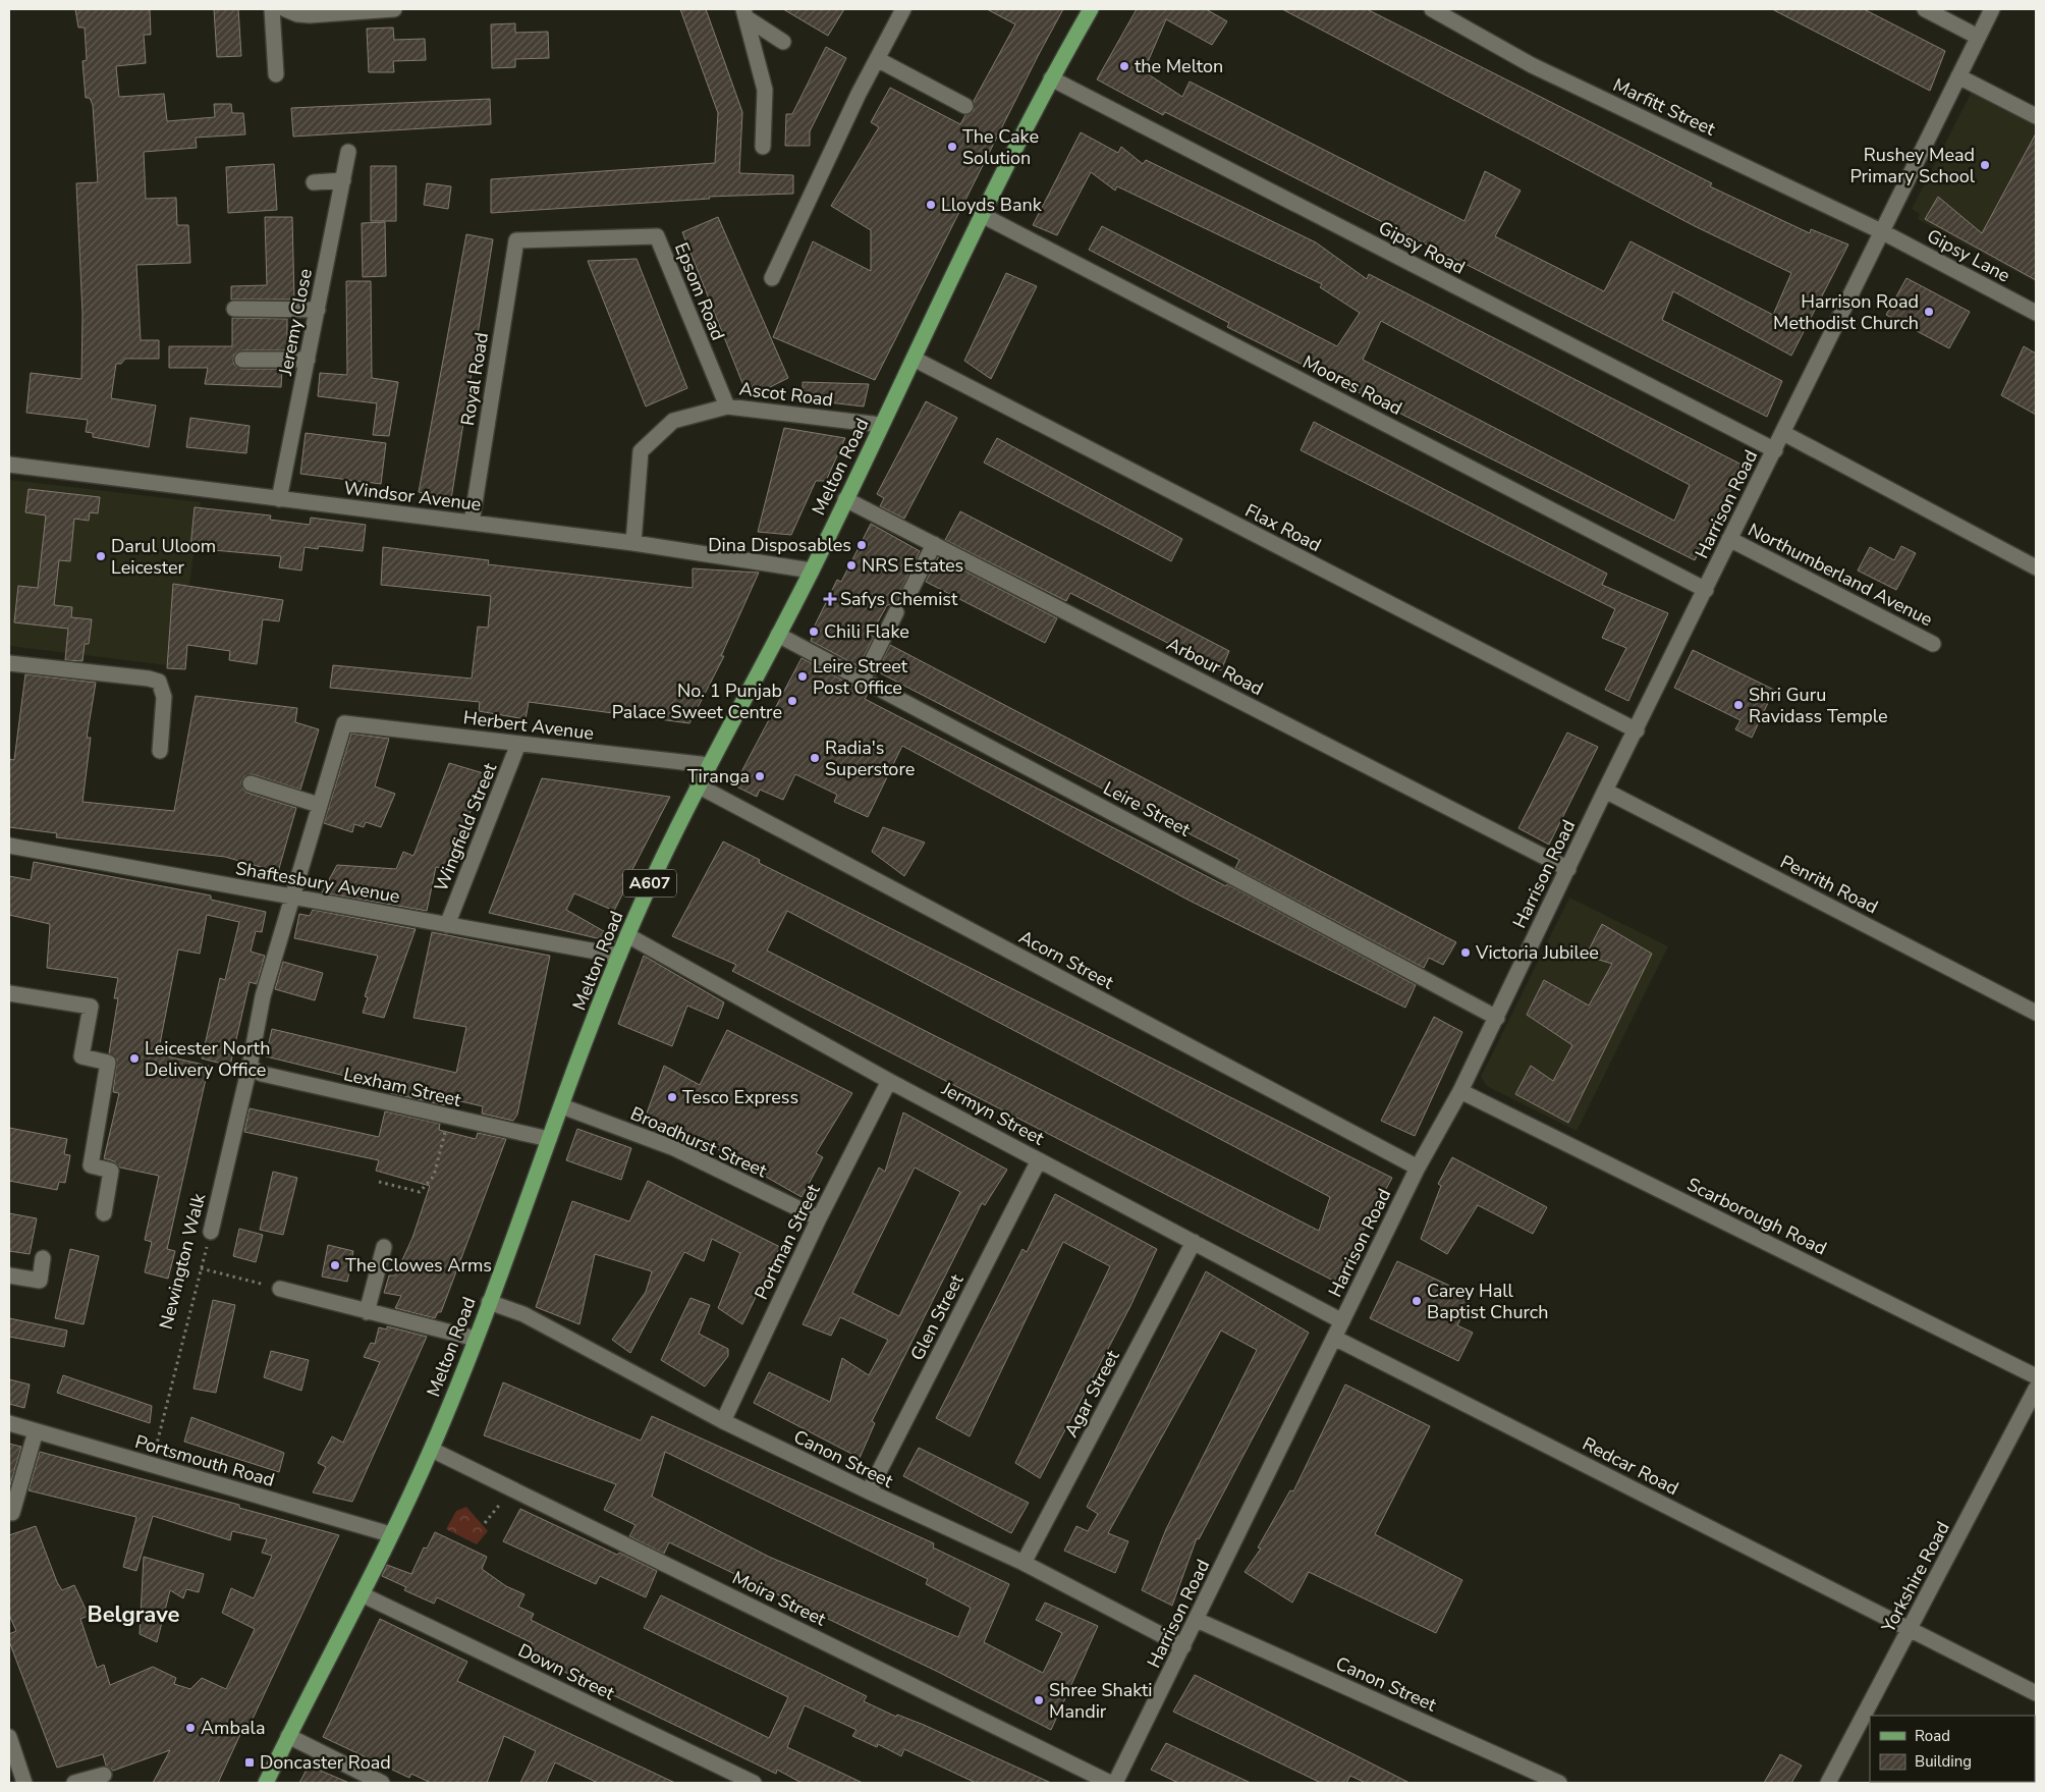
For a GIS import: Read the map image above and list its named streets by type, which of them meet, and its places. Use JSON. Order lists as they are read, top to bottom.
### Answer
{
  "streets": {
    "main road": ["Melton Road", "A607"],
    "street": [
      "Marfitt Street",
      "Gipsy Road",
      "Gipsy Lane",
      "Epsom Road",
      "Jeremy Close",
      "Royal Road",
      "Moores Road",
      "Ascot Road",
      "Windsor Avenue",
      "Harrison Road",
      "Flax Road",
      "Northumberland Avenue",
      "Arbour Road",
      "Herbert Avenue",
      "Leire Street",
      "Wingfield Street",
      "Shaftesbury Avenue",
      "Penrith Road",
      "Acorn Street",
      "Lexham Street",
      "Jermyn Street",
      "Broadhurst Street",
      "Scarborough Road",
      "Portman Street",
      "Newington Walk",
      "Glen Street",
      "Agar Street",
      "Canon Street",
      "Portsmouth Road",
      "Redcar Road",
      "Yorkshire Road",
      "Moira Street",
      "Down Street"
    ]
  },
  "crossings": [
    ["Marfitt Street", "Gipsy Lane"],
    ["Marfitt Street", "Harrison Road"],
    ["Gipsy Road", "Melton Road"],
    ["Gipsy Road", "Harrison Road"],
    ["Gipsy Lane", "Harrison Road"],
    ["Epsom Road", "Royal Road"],
    ["Epsom Road", "Ascot Road"],
    ["Jeremy Close", "Windsor Avenue"],
    ["Royal Road", "Windsor Avenue"],
    ["Moores Road", "Melton Road"],
    ["Moores Road", "Harrison Road"],
    ["Ascot Road", "Melton Road"],
    ["Ascot Road", "Windsor Avenue"],
    ["Melton Road", "Windsor Avenue"],
    ["Melton Road", "Flax Road"],
    ["Melton Road", "Arbour Road"],
    ["Melton Road", "Herbert Avenue"],
    ["Melton Road", "Leire Street"],
    ["Melton Road", "Shaftesbury Avenue"],
    ["Melton Road", "Acorn Street"],
    ["Melton Road", "Lexham Street"],
    ["Melton Road", "Jermyn Street"],
    ["Melton Road", "Broadhurst Street"],
    ["Melton Road", "Canon Street"],
    ["Melton Road", "Portsmouth Road"],
    ["Melton Road", "Moira Street"],
    ["Melton Road", "Down Street"],
    ["Harrison Road", "Flax Road"],
    ["Harrison Road", "Northumberland Avenue"],
    ["Harrison Road", "Arbour Road"],
    ["Harrison Road", "Leire Street"],
    ["Harrison Road", "Penrith Road"],
    ["Harrison Road", "Acorn Street"],
    ["Harrison Road", "Jermyn Street"],
    ["Harrison Road", "Scarborough Road"],
    ["Harrison Road", "Canon Street"],
    ["Harrison Road", "Redcar Road"],
    ["Herbert Avenue", "Wingfield Street"],
    ["Herbert Avenue", "Newington Walk"],
    ["Wingfield Street", "Shaftesbury Avenue"],
    ["Shaftesbury Avenue", "Newington Walk"],
    ["Lexham Street", "Newington Walk"],
    ["Jermyn Street", "Portman Street"],
    ["Jermyn Street", "Glen Street"],
    ["Jermyn Street", "Agar Street"],
    ["Broadhurst Street", "Portman Street"],
    ["Portman Street", "Canon Street"],
    ["Newington Walk", "Portsmouth Road"],
    ["Glen Street", "Canon Street"],
    ["Agar Street", "Canon Street"],
    ["Redcar Road", "Yorkshire Road"]
  ],
  "districts": ["Belgrave"],
  "places": {
    "other": [
      "the Melton",
      "The Cake Solution",
      "Rushey Mead Primary School",
      "Lloyds Bank",
      "Harrison Road Methodist Church",
      "Dina Disposables",
      "Darul Uloom Leicester",
      "NRS Estates",
      "Chili Flake",
      "Leire Street Post Office",
      "No. 1 Punjab Palace Sweet Centre",
      "Shri Guru Ravidass Temple",
      "Radia's Superstore",
      "Tiranga",
      "Victoria Jubilee",
      "Leicester North Delivery Office",
      "Tesco Express",
      "The Clowes Arms",
      "Carey Hall Baptist Church",
      "Shree Shakti Mandir",
      "Ambala"
    ],
    "health": ["Safys Chemist"],
    "transit": ["Doncaster Road"]
  },
  "legend": ["Road", "Building"]
}
